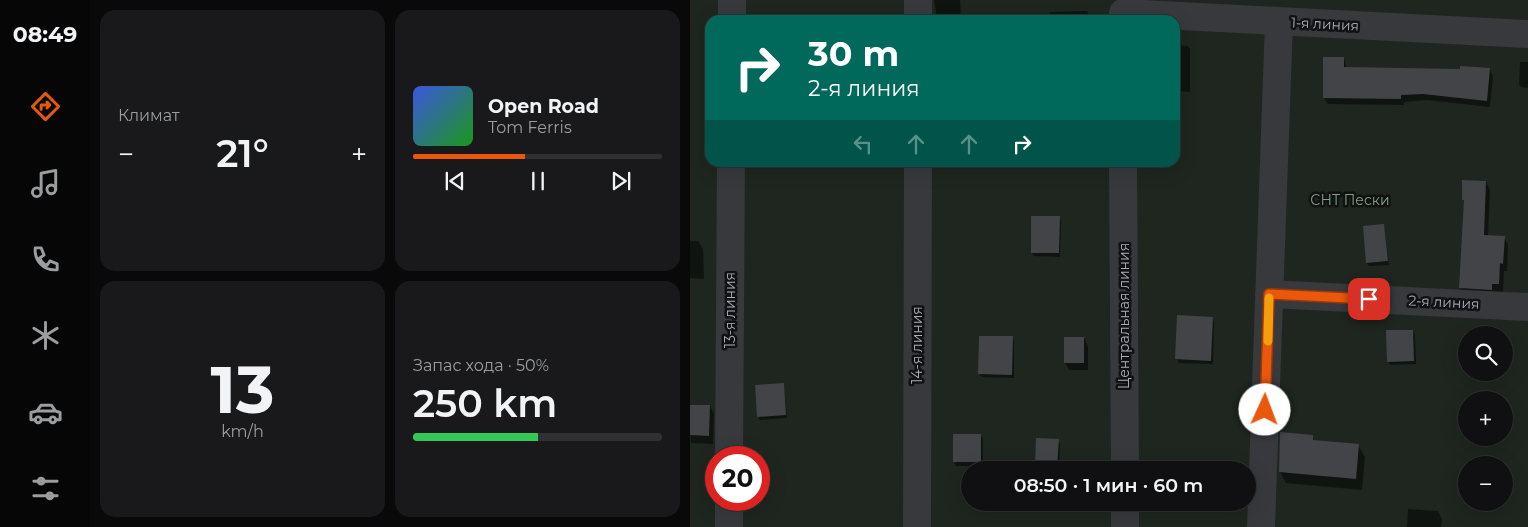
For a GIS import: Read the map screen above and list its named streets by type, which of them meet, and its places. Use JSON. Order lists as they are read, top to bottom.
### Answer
{
  "streets": {
    "street": [
      "1-я линия",
      "2-я линия",
      "13-я линия",
      "Центральная линия",
      "14-я линия"
    ]
  },
  "parks": ["СНТ Пески"],
  "page": {
    "tabs": "08:49",
    "tile": [
      "Климат",
      ["13", "km/h"],
      ["Запас хода · 50%", "250 km"]
    ],
    "turn": ["30 m", "2-я линия"],
    "song": ["Open Road", "Tom Ferris"],
    "heat": ["−", "21°", "+"],
    "map_buttons": ["+", "−"],
    "limit": "20",
    "trip": "08:50 · 1 мин · 60 m"
  }
}
